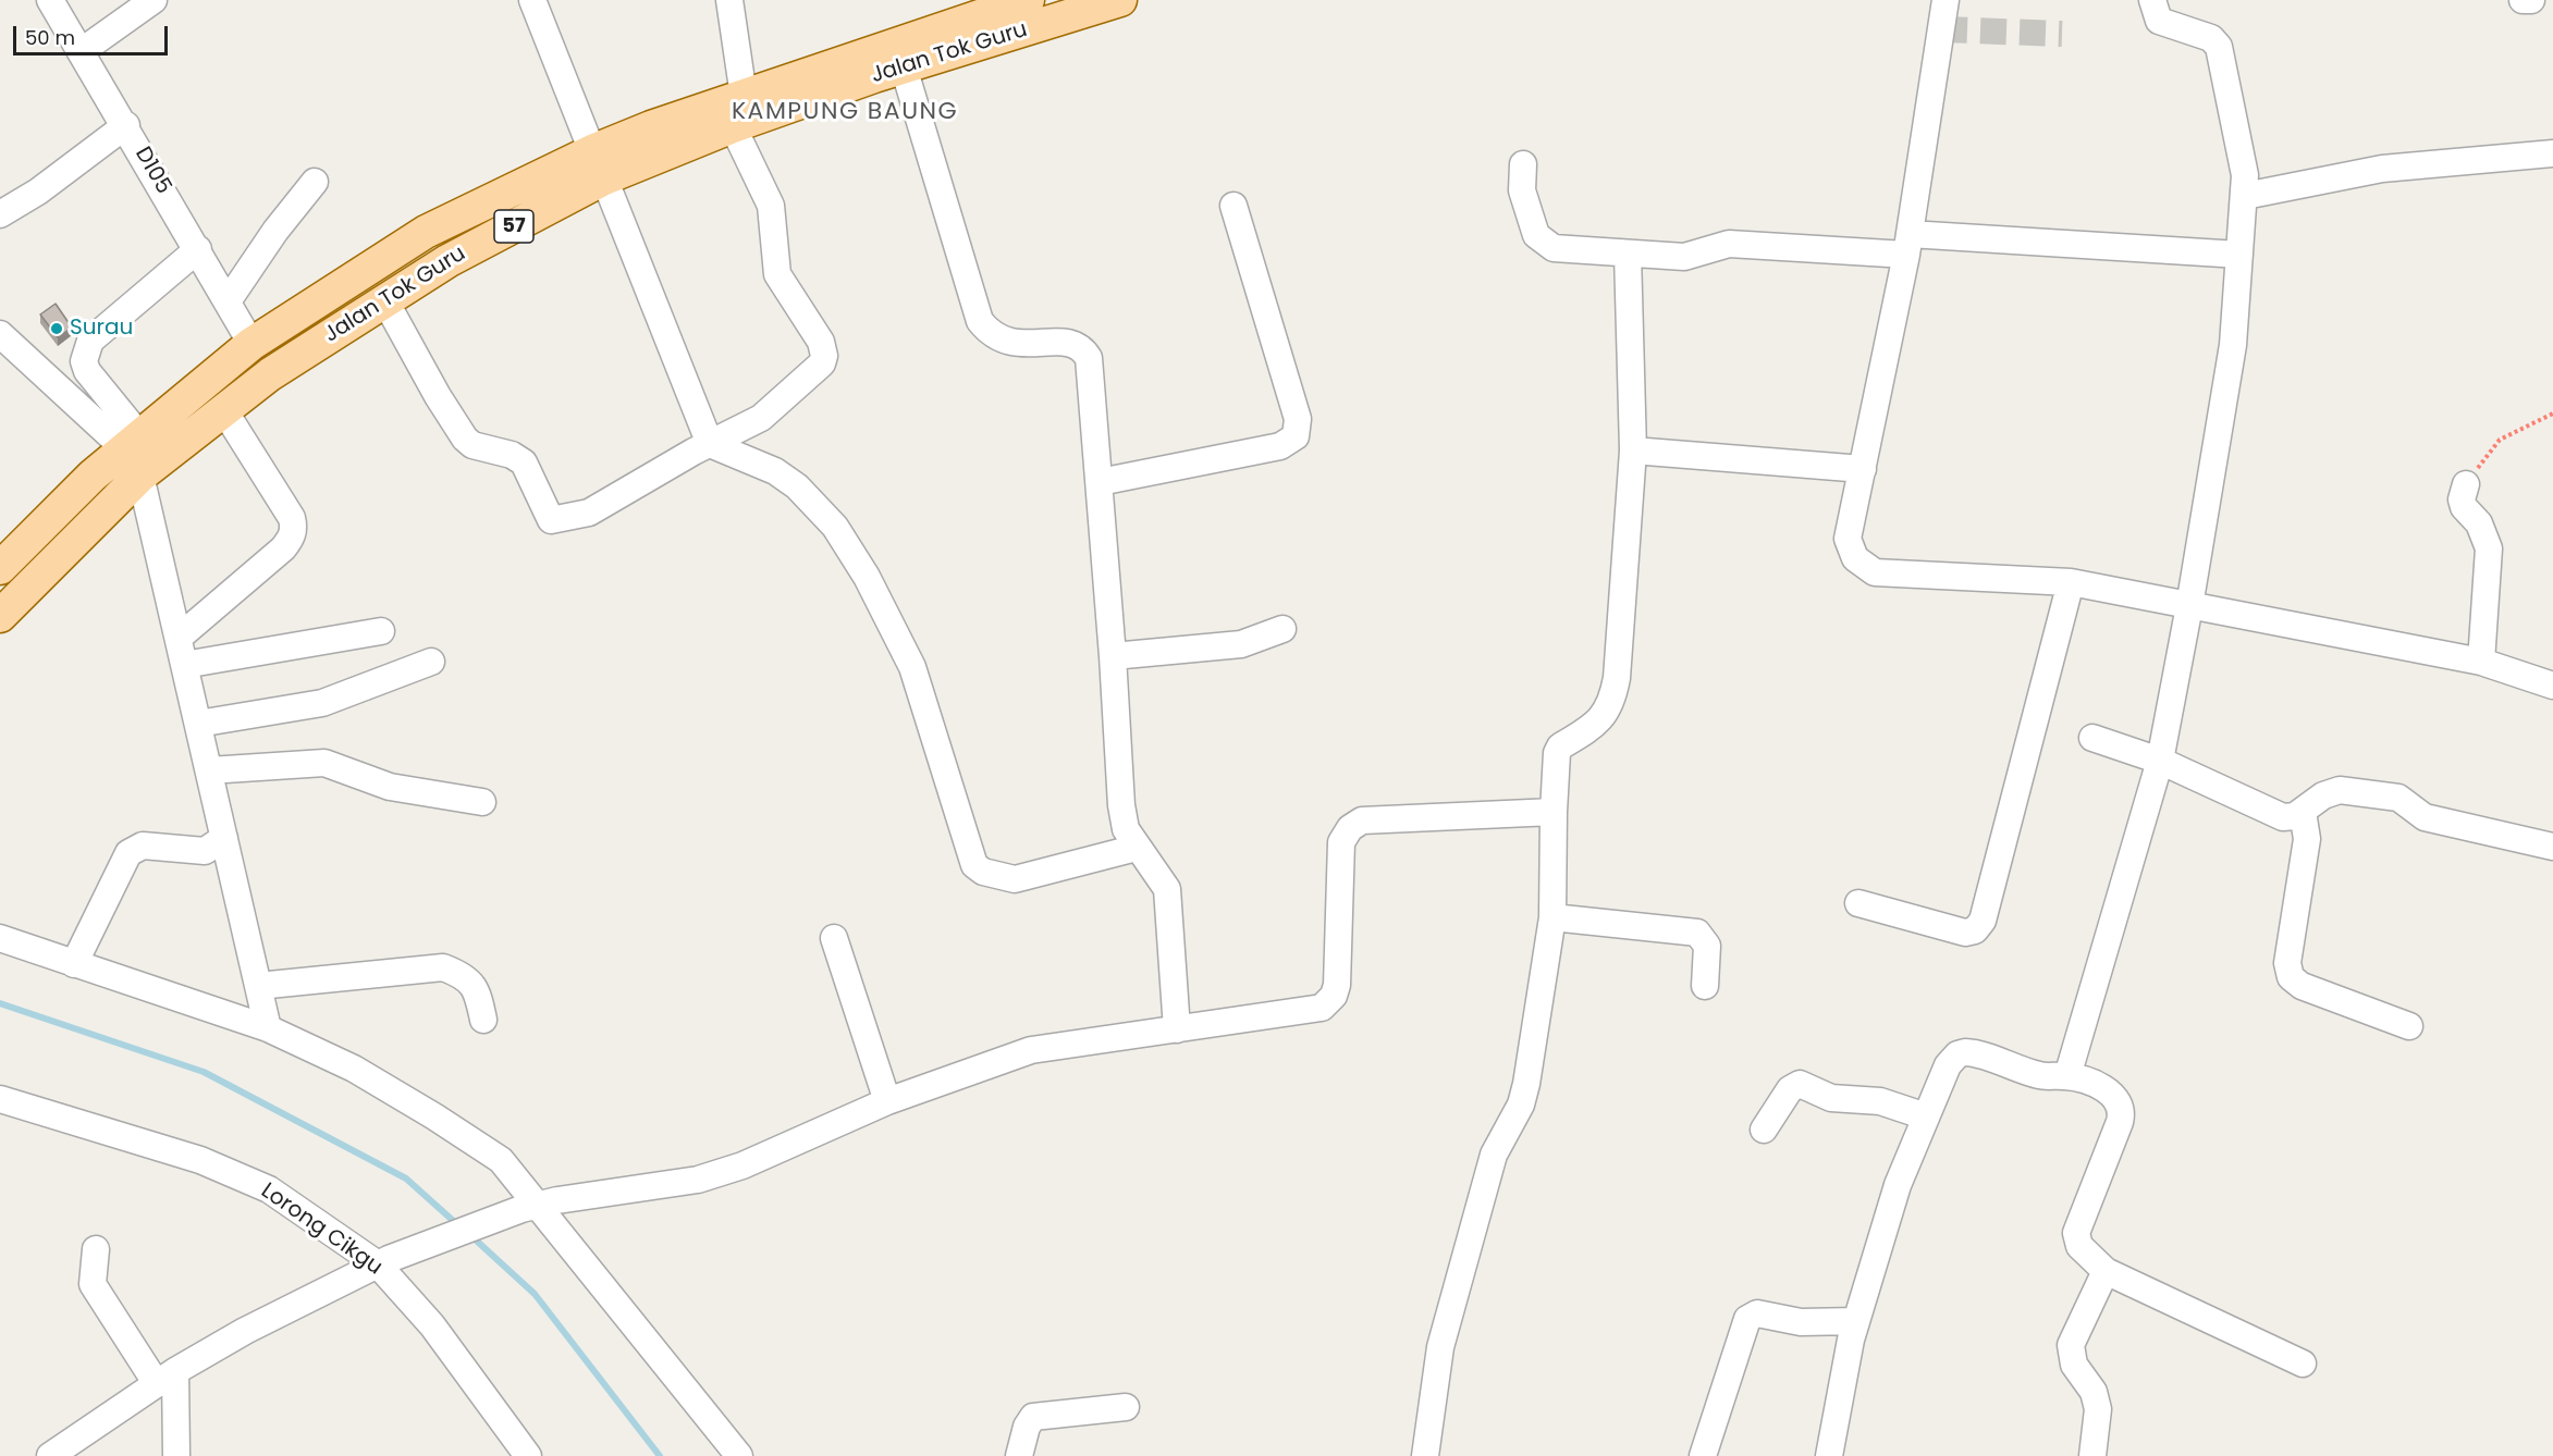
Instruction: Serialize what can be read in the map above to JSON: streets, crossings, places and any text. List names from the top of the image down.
{
  "streets": {
    "main road": ["Jalan Tok Guru", "57"],
    "street": ["D105", "Lorong Cikgu"]
  },
  "crossings": [
    ["Jalan Tok Guru", "D105"]
  ],
  "districts": ["KAMPUNG BAUNG"],
  "places": ["Surau"],
  "scale_bar": "50 m"
}
